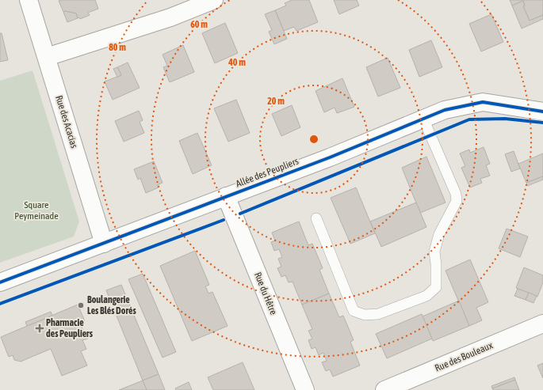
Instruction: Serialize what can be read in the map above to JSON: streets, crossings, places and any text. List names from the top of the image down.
{
  "streets": {
    "street": [
      "Rue des Acacias",
      "Allée des Peupliers",
      "Rue du Hêtre",
      "Rue des Bouleaux"
    ]
  },
  "crossings": [
    ["Rue des Acacias", "Allée des Peupliers"],
    ["Allée des Peupliers", "Rue du Hêtre"]
  ],
  "parks": ["Square Peymeinade"],
  "places": {
    "other": ["Boulangerie Les Blés Dorés"],
    "health": ["Pharmacie des Peupliers"]
  },
  "rings": [
    "60 m",
    "80 m",
    "40 m",
    "20 m"
  ]
}
